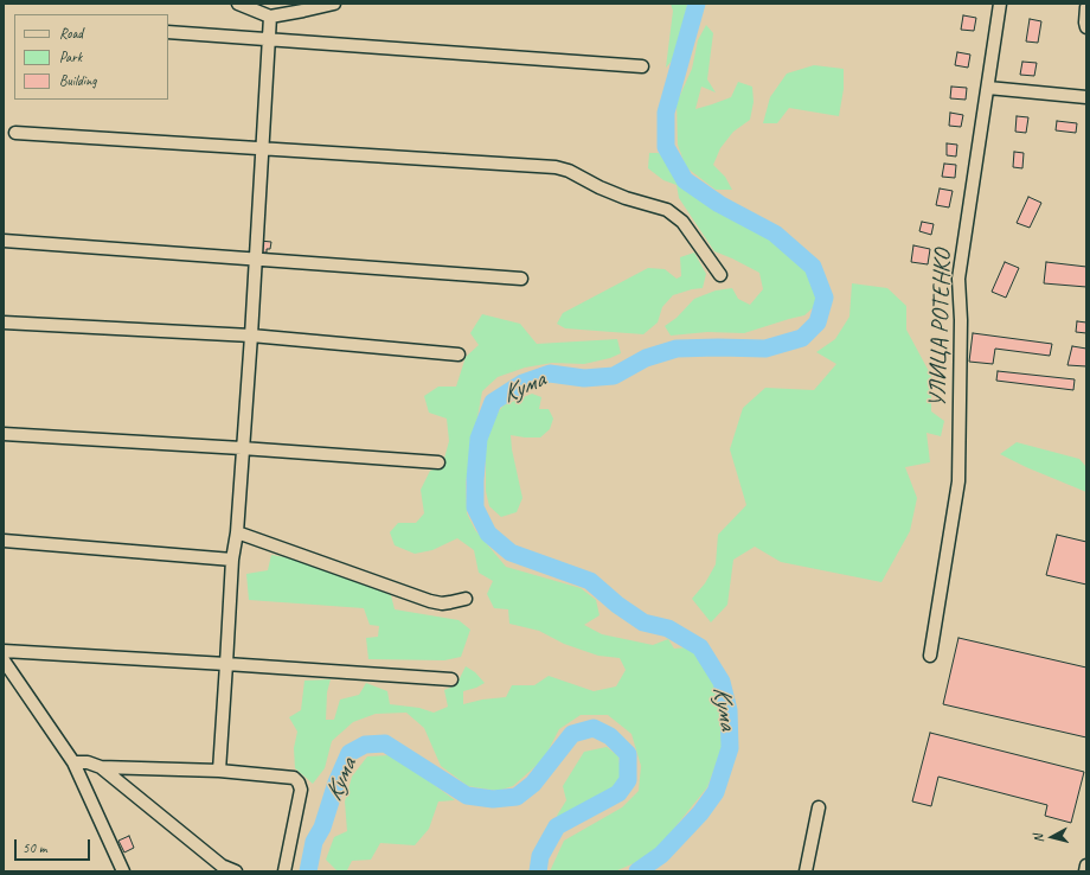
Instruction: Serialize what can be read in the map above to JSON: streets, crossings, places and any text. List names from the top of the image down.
{
  "streets": {
    "street": ["УЛИЦА РОТЕНКО"]
  },
  "water": ["Кума"],
  "legend": ["Road", "Park", "Building"],
  "scale_bar": "50 m",
  "north": "left"
}
